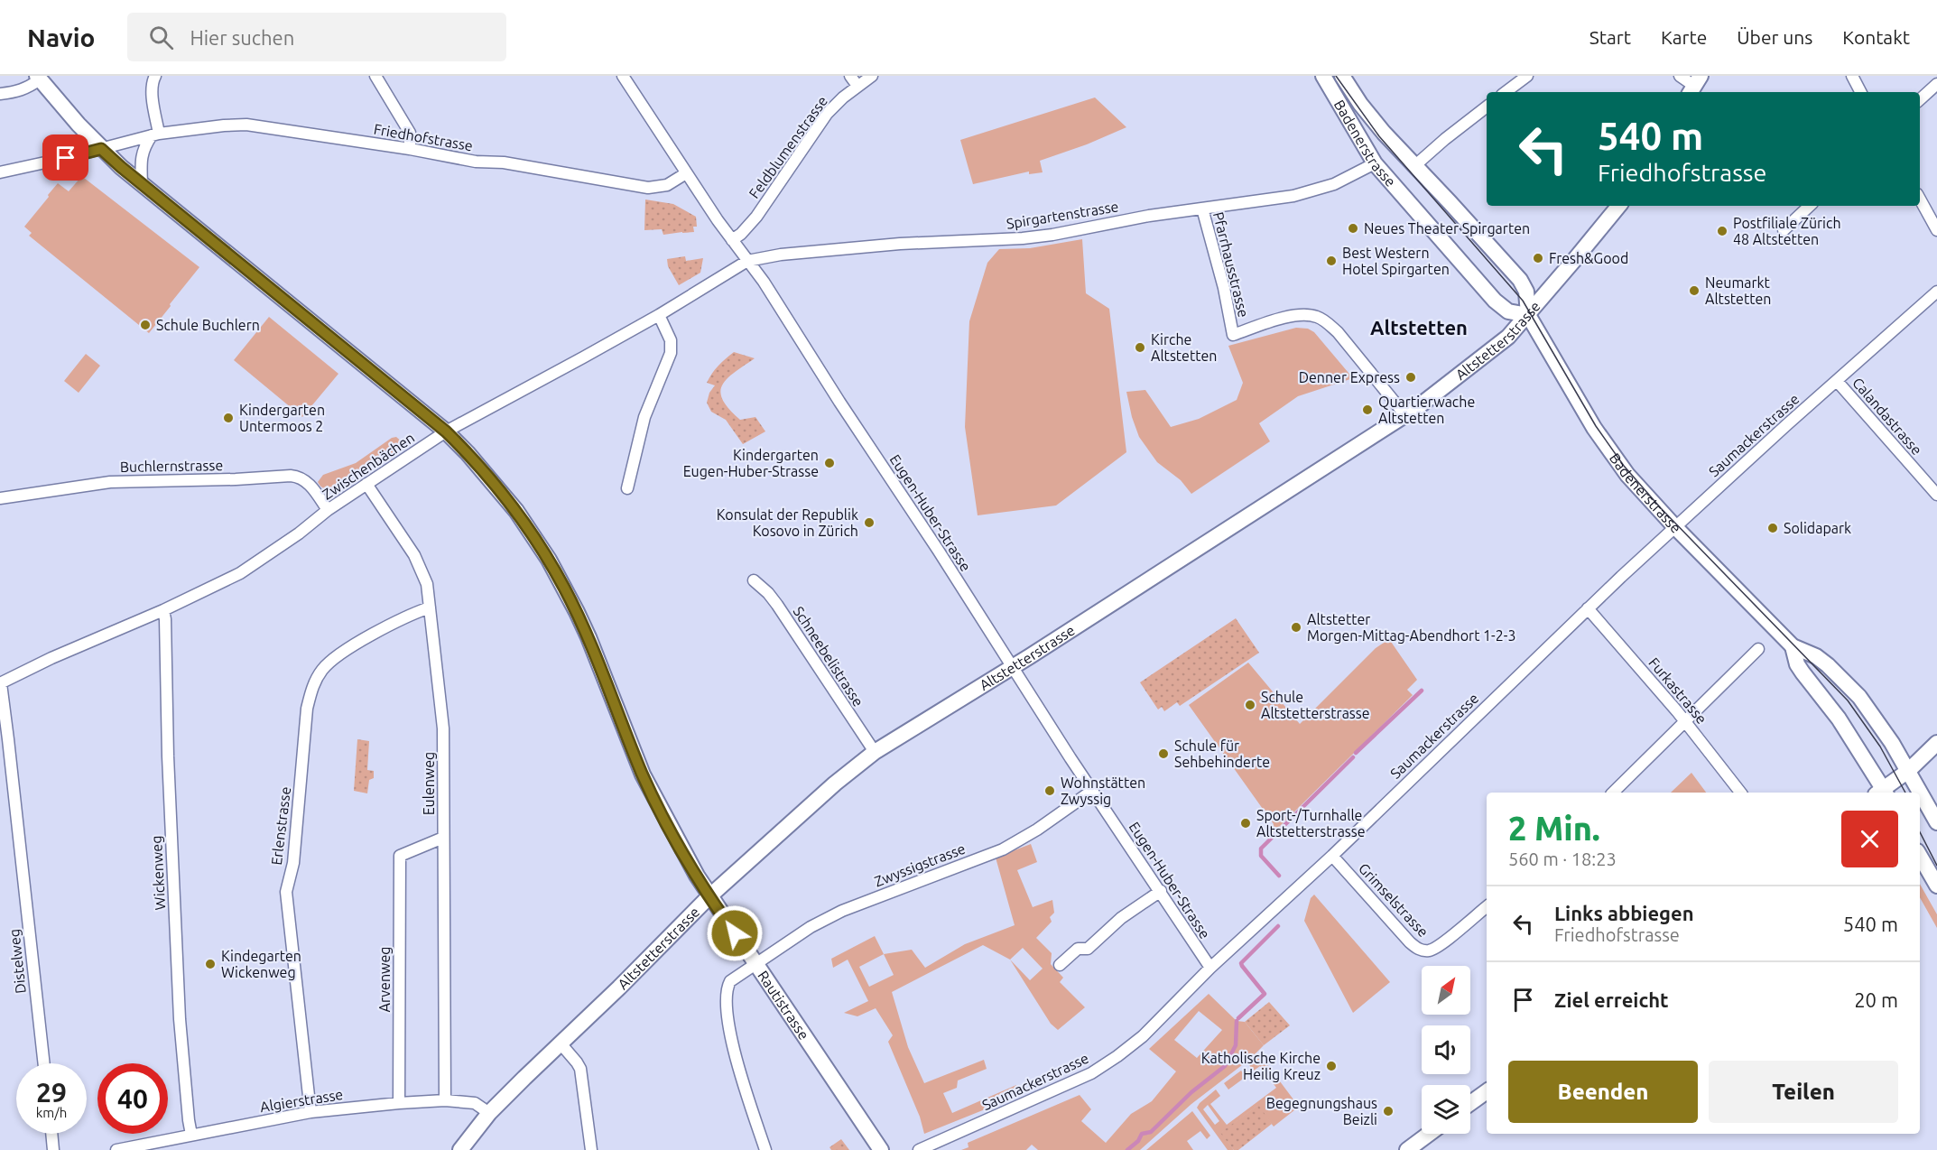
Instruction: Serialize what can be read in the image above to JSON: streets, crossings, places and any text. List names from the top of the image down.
{
  "streets": {
    "street": [
      "Friedhofstrasse",
      "Badenerstrasse",
      "Feldblumenstrasse",
      "Spirgartenstrasse",
      "Pfarrhausstrasse",
      "Altstetterstrasse",
      "Calandastrasse",
      "Saumackerstrasse",
      "Buchlernstrasse",
      "Zwischenbächen",
      "Eugen-Huber-Strasse",
      "Schneebelistrasse",
      "Furkastrasse",
      "Eulenweg",
      "Erlenstrasse",
      "Zwyssigstrasse",
      "Wickenweg",
      "Grimselstrasse",
      "Distelweg",
      "Arvenweg",
      "Rautistrasse",
      "Algierstrasse"
    ]
  },
  "crossings": [
    ["Friedhofstrasse", "Eugen-Huber-Strasse"],
    ["Friedhofstrasse", "Rautistrasse"],
    ["Badenerstrasse", "Spirgartenstrasse"],
    ["Badenerstrasse", "Altstetterstrasse"],
    ["Badenerstrasse", "Saumackerstrasse"],
    ["Feldblumenstrasse", "Eugen-Huber-Strasse"],
    ["Spirgartenstrasse", "Pfarrhausstrasse"],
    ["Spirgartenstrasse", "Zwischenbächen"],
    ["Spirgartenstrasse", "Eugen-Huber-Strasse"],
    ["Pfarrhausstrasse", "Altstetterstrasse"],
    ["Altstetterstrasse", "Eugen-Huber-Strasse"],
    ["Altstetterstrasse", "Schneebelistrasse"],
    ["Altstetterstrasse", "Rautistrasse"],
    ["Altstetterstrasse", "Algierstrasse"],
    ["Calandastrasse", "Saumackerstrasse"],
    ["Saumackerstrasse", "Eugen-Huber-Strasse"],
    ["Saumackerstrasse", "Furkastrasse"],
    ["Saumackerstrasse", "Grimselstrasse"],
    ["Buchlernstrasse", "Zwischenbächen"],
    ["Zwischenbächen", "Eugen-Huber-Strasse"],
    ["Zwischenbächen", "Eulenweg"],
    ["Zwischenbächen", "Wickenweg"],
    ["Zwischenbächen", "Distelweg"],
    ["Zwischenbächen", "Rautistrasse"],
    ["Eugen-Huber-Strasse", "Zwyssigstrasse"],
    ["Eulenweg", "Erlenstrasse"],
    ["Eulenweg", "Arvenweg"],
    ["Eulenweg", "Algierstrasse"],
    ["Erlenstrasse", "Algierstrasse"],
    ["Zwyssigstrasse", "Rautistrasse"],
    ["Wickenweg", "Algierstrasse"],
    ["Arvenweg", "Algierstrasse"]
  ],
  "districts": ["Altstetten"],
  "places": [
    "Neues Theater Spirgarten",
    "Postfiliale Zürich 48 Altstetten",
    "Fresh&Good",
    "Best Western Hotel Spirgarten",
    "Neumarkt Altstetten",
    "Schule Buchlern",
    "Kirche Altstetten",
    "Denner Express",
    "Quartierwache Altstetten",
    "Kindergarten Untermoos 2",
    "Kindergarten Eugen-Huber-Strasse",
    "Konsulat der Republik Kosovo in Zürich",
    "Solidapark",
    "Altstetter Morgen-Mittag-Abendhort 1-2-3",
    "Schule Altstetterstrasse",
    "Schule für Sehbehinderte",
    "Wohnstätten Zwyssig",
    "Sport-/Turnhalle Altstetterstrasse",
    "Kindegarten Wickenweg",
    "Katholische Kirche Heilig Kreuz",
    "Begegnungshaus Beizli"
  ],
  "north": "top right",
  "page": {
    "header": "Navio",
    "search": "Hier suchen",
    "nav": [
      "Start",
      "Karte",
      "Über uns",
      "Kontakt"
    ],
    "turn": ["540 m", "Friedhofstrasse"],
    "heading": ["2 Min.", "560 m · 18:23"],
    "list": [
      {
        "name": "Links abbiegen",
        "note": "Friedhofstrasse",
        "value": "540 m"
      },
      {
        "name": "Ziel erreicht",
        "value": "20 m"
      }
    ],
    "buttons": ["Beenden", "Teilen"],
    "speed": "29 km/h",
    "limit": "40"
  }
}
